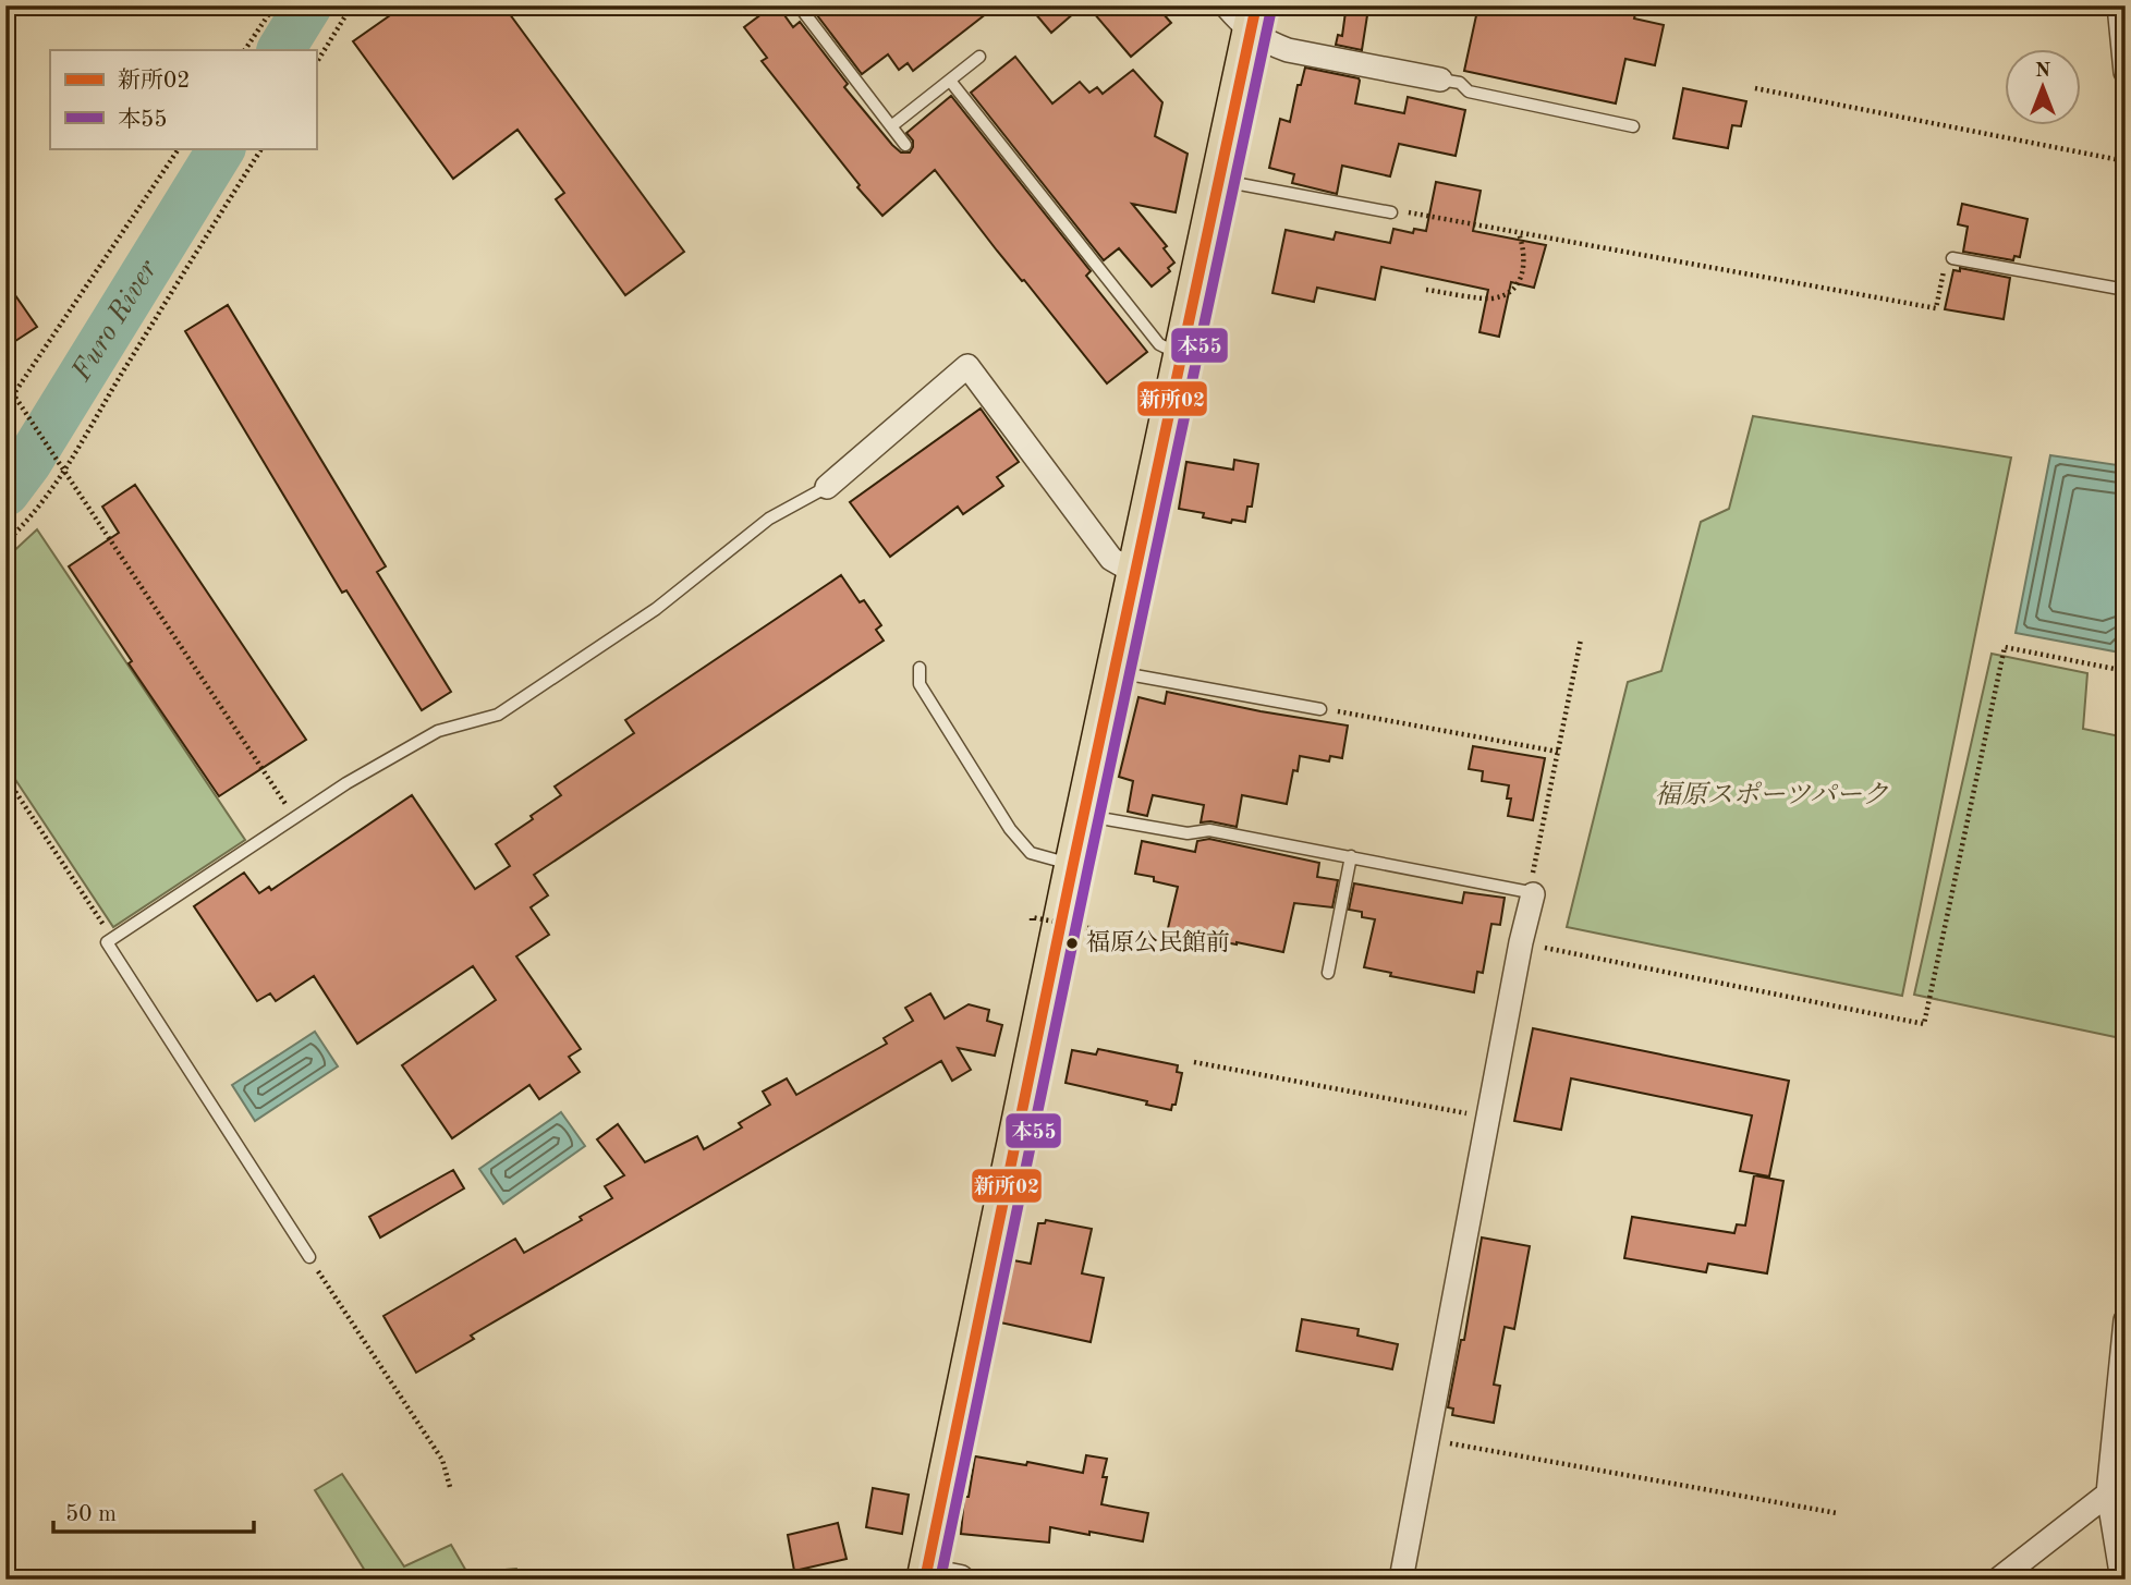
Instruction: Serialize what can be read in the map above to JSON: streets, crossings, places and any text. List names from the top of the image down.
{
  "water": ["Furo River"],
  "parks": ["福原スポーツパーク"],
  "places": ["福原公民館前"],
  "lines": ["transit line 新所02", "transit line 本55"],
  "legend": ["新所02", "本55"],
  "scale_bar": "50 m",
  "north": "top"
}
